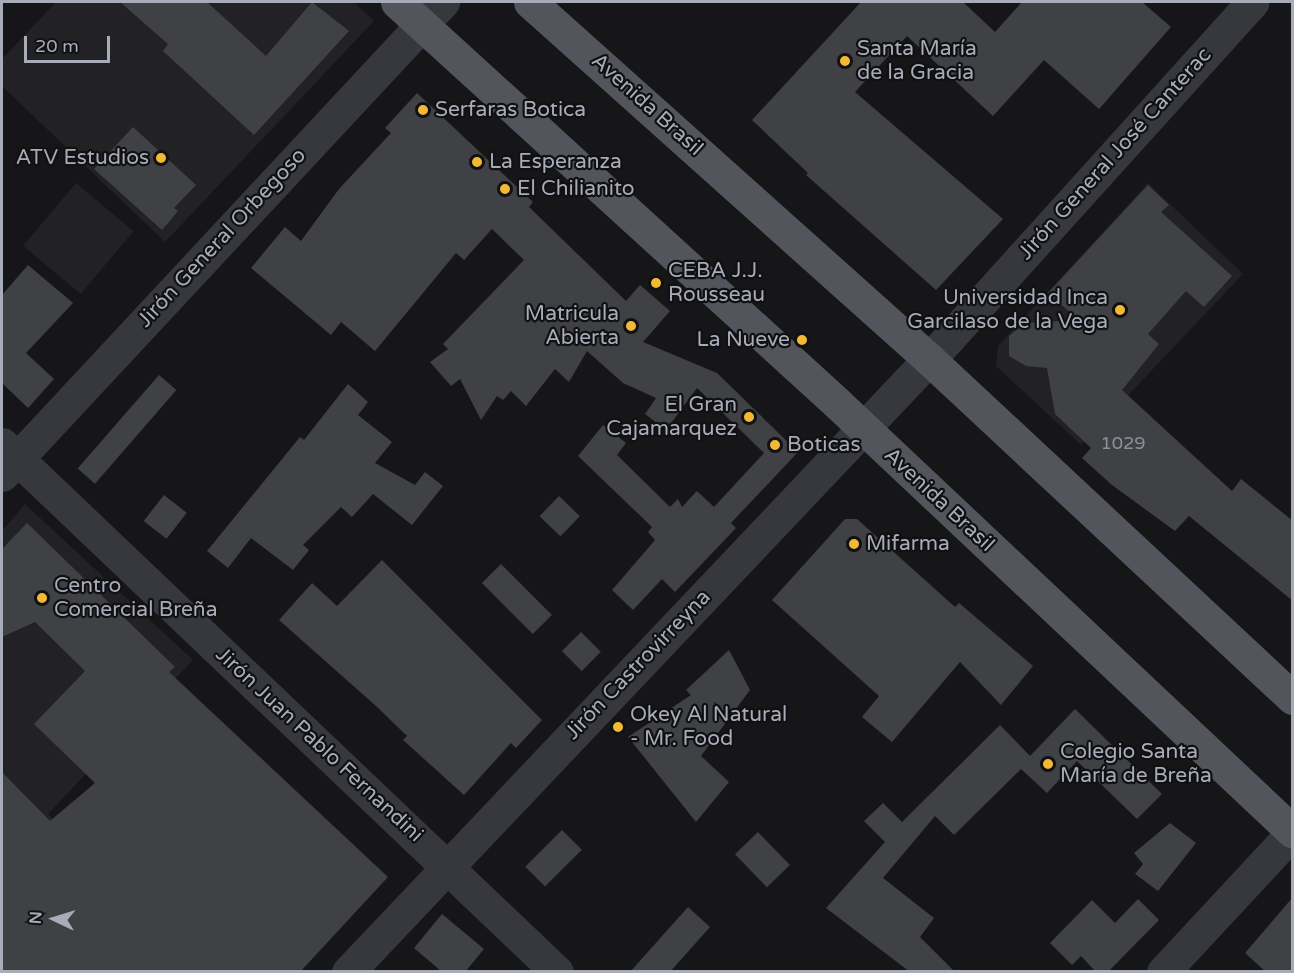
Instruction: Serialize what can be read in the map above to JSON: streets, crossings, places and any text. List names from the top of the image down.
{
  "streets": {
    "main road": ["Avenida Brasil"],
    "street": [
      "Jirón General José Canterac",
      "Jirón General Orbegoso",
      "Jirón Castrovirreyna",
      "Jirón Juan Pablo Fernandini"
    ]
  },
  "crossings": [
    ["Avenida Brasil", "Jirón General José Canterac"],
    ["Avenida Brasil", "Jirón General Orbegoso"],
    ["Avenida Brasil", "Jirón Castrovirreyna"],
    ["Jirón General José Canterac", "Jirón Castrovirreyna"],
    ["Jirón General Orbegoso", "Jirón Juan Pablo Fernandini"],
    ["Jirón Castrovirreyna", "Jirón Juan Pablo Fernandini"]
  ],
  "places": [
    "Santa María de la Gracia",
    "Serfaras Botica",
    "ATV Estudios",
    "La Esperanza",
    "El Chilianito",
    "CEBA J.J. Rousseau",
    "Universidad Inca Garcilaso de la Vega",
    "Matricula Abierta",
    "La Nueve",
    "El Gran Cajamarquez",
    "Boticas",
    "Mifarma",
    "Centro Comercial Breña",
    "Okey Al Natural - Mr. Food",
    "Colegio Santa María de Breña"
  ],
  "house_numbers": ["1029"],
  "scale_bar": "20 m",
  "north": "left"
}
